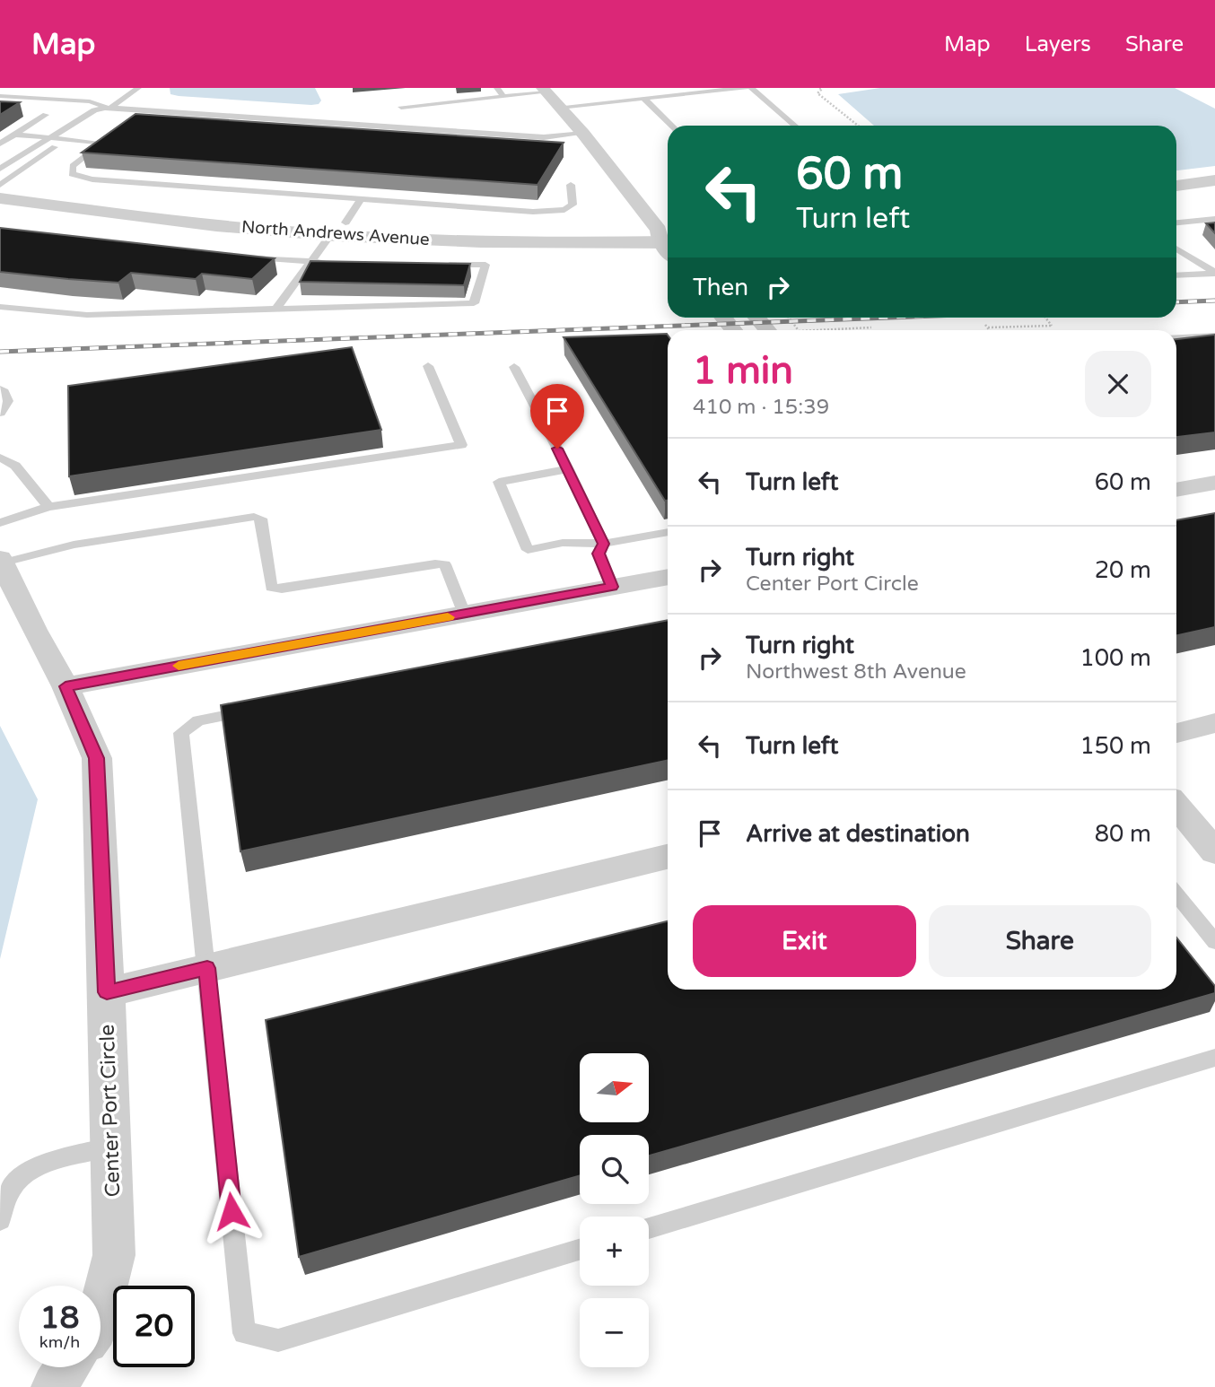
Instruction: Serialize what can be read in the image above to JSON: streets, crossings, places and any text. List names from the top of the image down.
{
  "streets": {
    "street": ["North Andrews Avenue", "Center Port Circle"]
  },
  "north": "right",
  "page": {
    "header": "Map",
    "nav": ["Map", "Layers", "Share"],
    "turn": ["60 m", "Turn left"],
    "then": "Then",
    "heading": ["1 min", "410 m · 15:39"],
    "list": [
      {
        "name": "Turn left",
        "value": "60 m"
      },
      {
        "name": "Turn right",
        "note": "Center Port Circle",
        "value": "20 m"
      },
      {
        "name": "Turn right",
        "note": "Northwest 8th Avenue",
        "value": "100 m"
      },
      {
        "name": "Turn left",
        "value": "150 m"
      },
      {
        "name": "Arrive at destination",
        "value": "80 m"
      }
    ],
    "buttons": ["Exit", "Share"],
    "map_buttons": ["+", "−"],
    "speed": "18 km/h",
    "limit": "20"
  }
}
